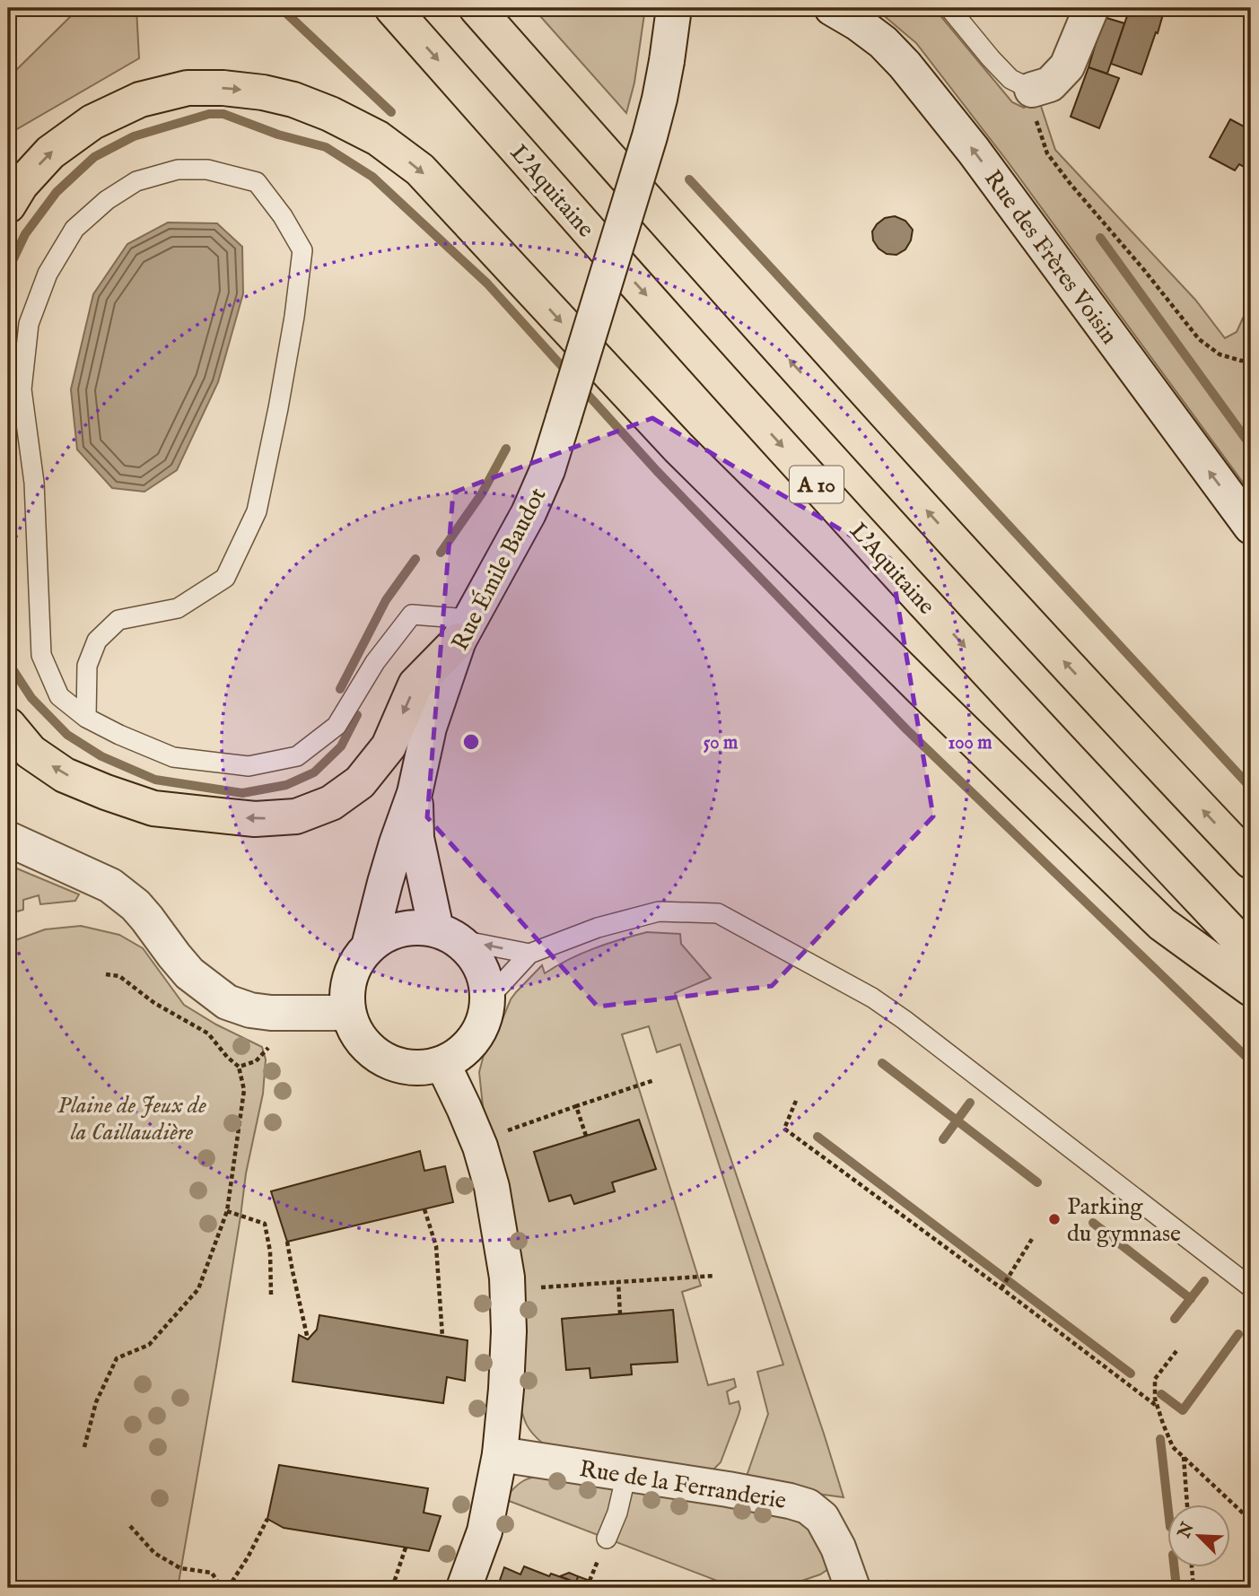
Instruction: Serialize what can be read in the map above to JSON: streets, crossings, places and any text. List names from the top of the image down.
{
  "streets": {
    "highway": ["L'Aquitaine", "A 10"],
    "street": ["Rue des Frères Voisin", "Rue Émile Baudot", "Rue de la Ferranderie"]
  },
  "one_way": ["Rue des Frères Voisin"],
  "parks": ["Plaine de Jeux de la Caillaudière"],
  "places": ["Parking du gymnase"],
  "north": "top left",
  "rings": ["50 m", "100 m"]
}
